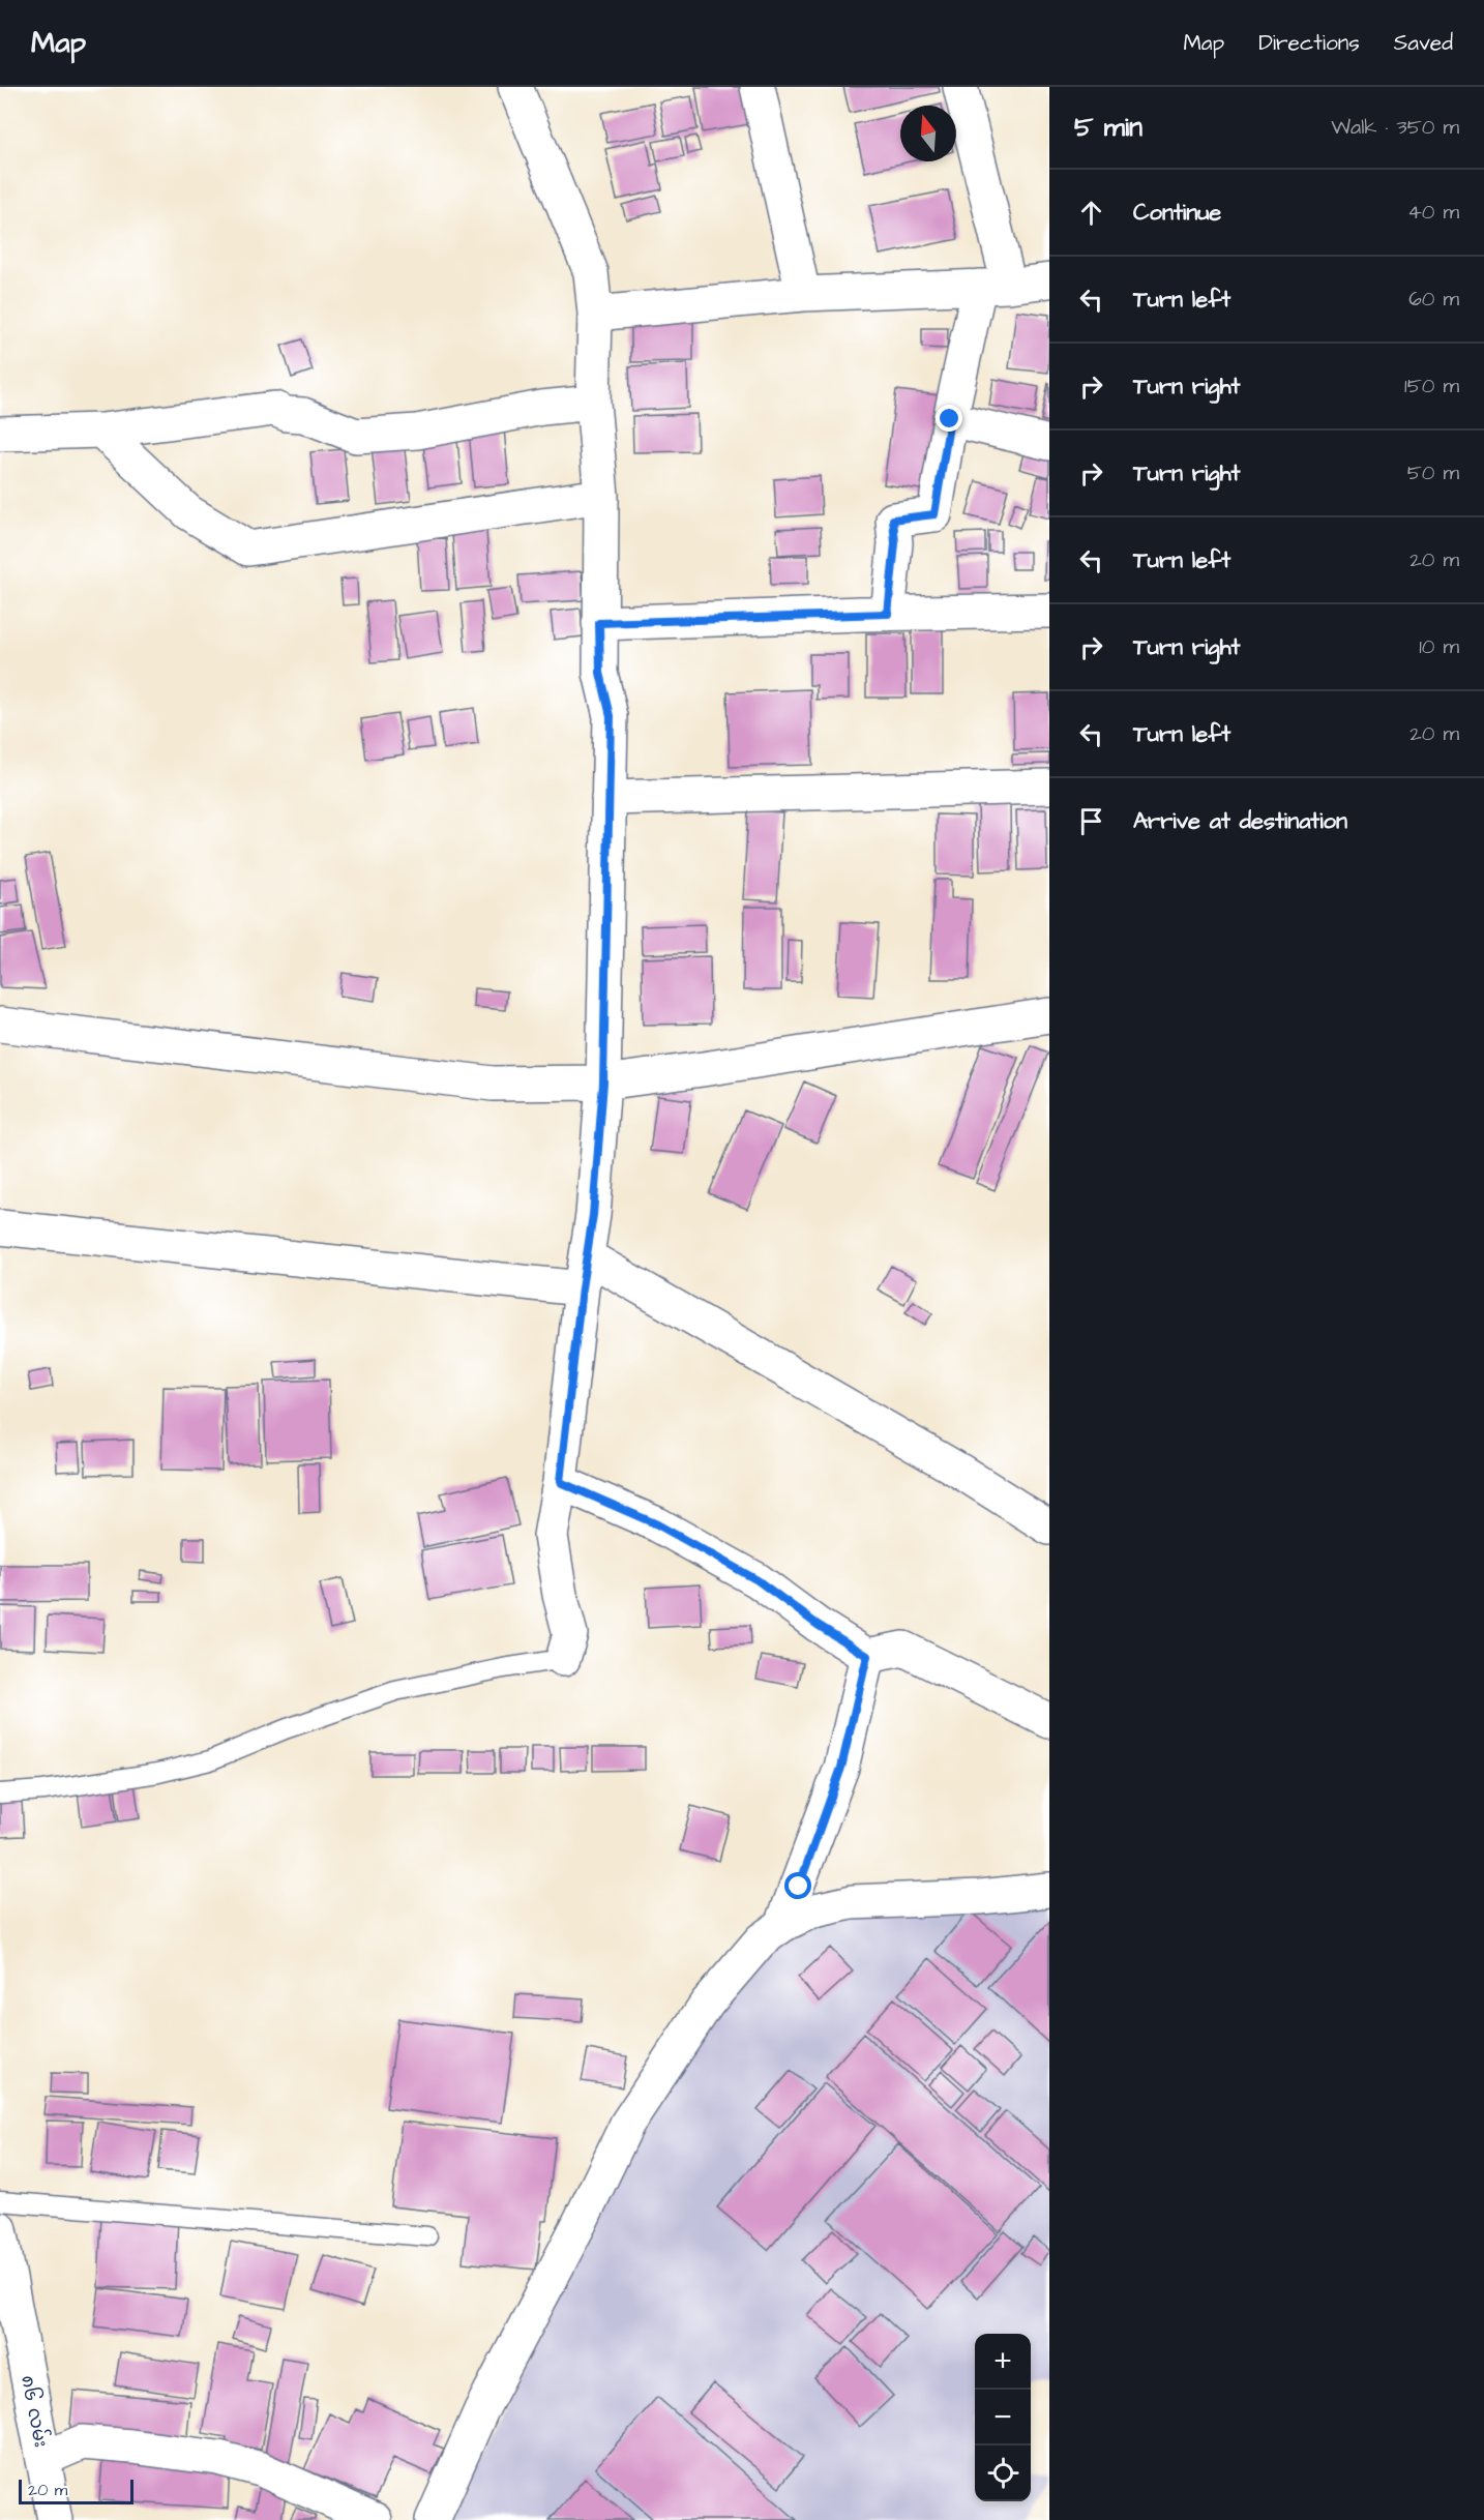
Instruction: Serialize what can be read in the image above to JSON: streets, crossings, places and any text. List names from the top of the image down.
{
  "streets": {
    "street": ["၈၆ လမ်း"]
  },
  "scale_bar": "20 m",
  "north": "top",
  "page": {
    "header": "Map",
    "nav": ["Map", "Directions", "Saved"],
    "heading": ["5 min", "Walk · 350 m"],
    "list": [
      ["Continue", "40 m"],
      ["Turn left", "60 m"],
      ["Turn right", "150 m"],
      ["Turn right", "50 m"],
      ["Turn left", "20 m"],
      ["Turn right", "10 m"],
      ["Turn left", "20 m"],
      "Arrive at destination"
    ],
    "map_buttons": ["+", "−"],
    "scale": "20 m"
  }
}
